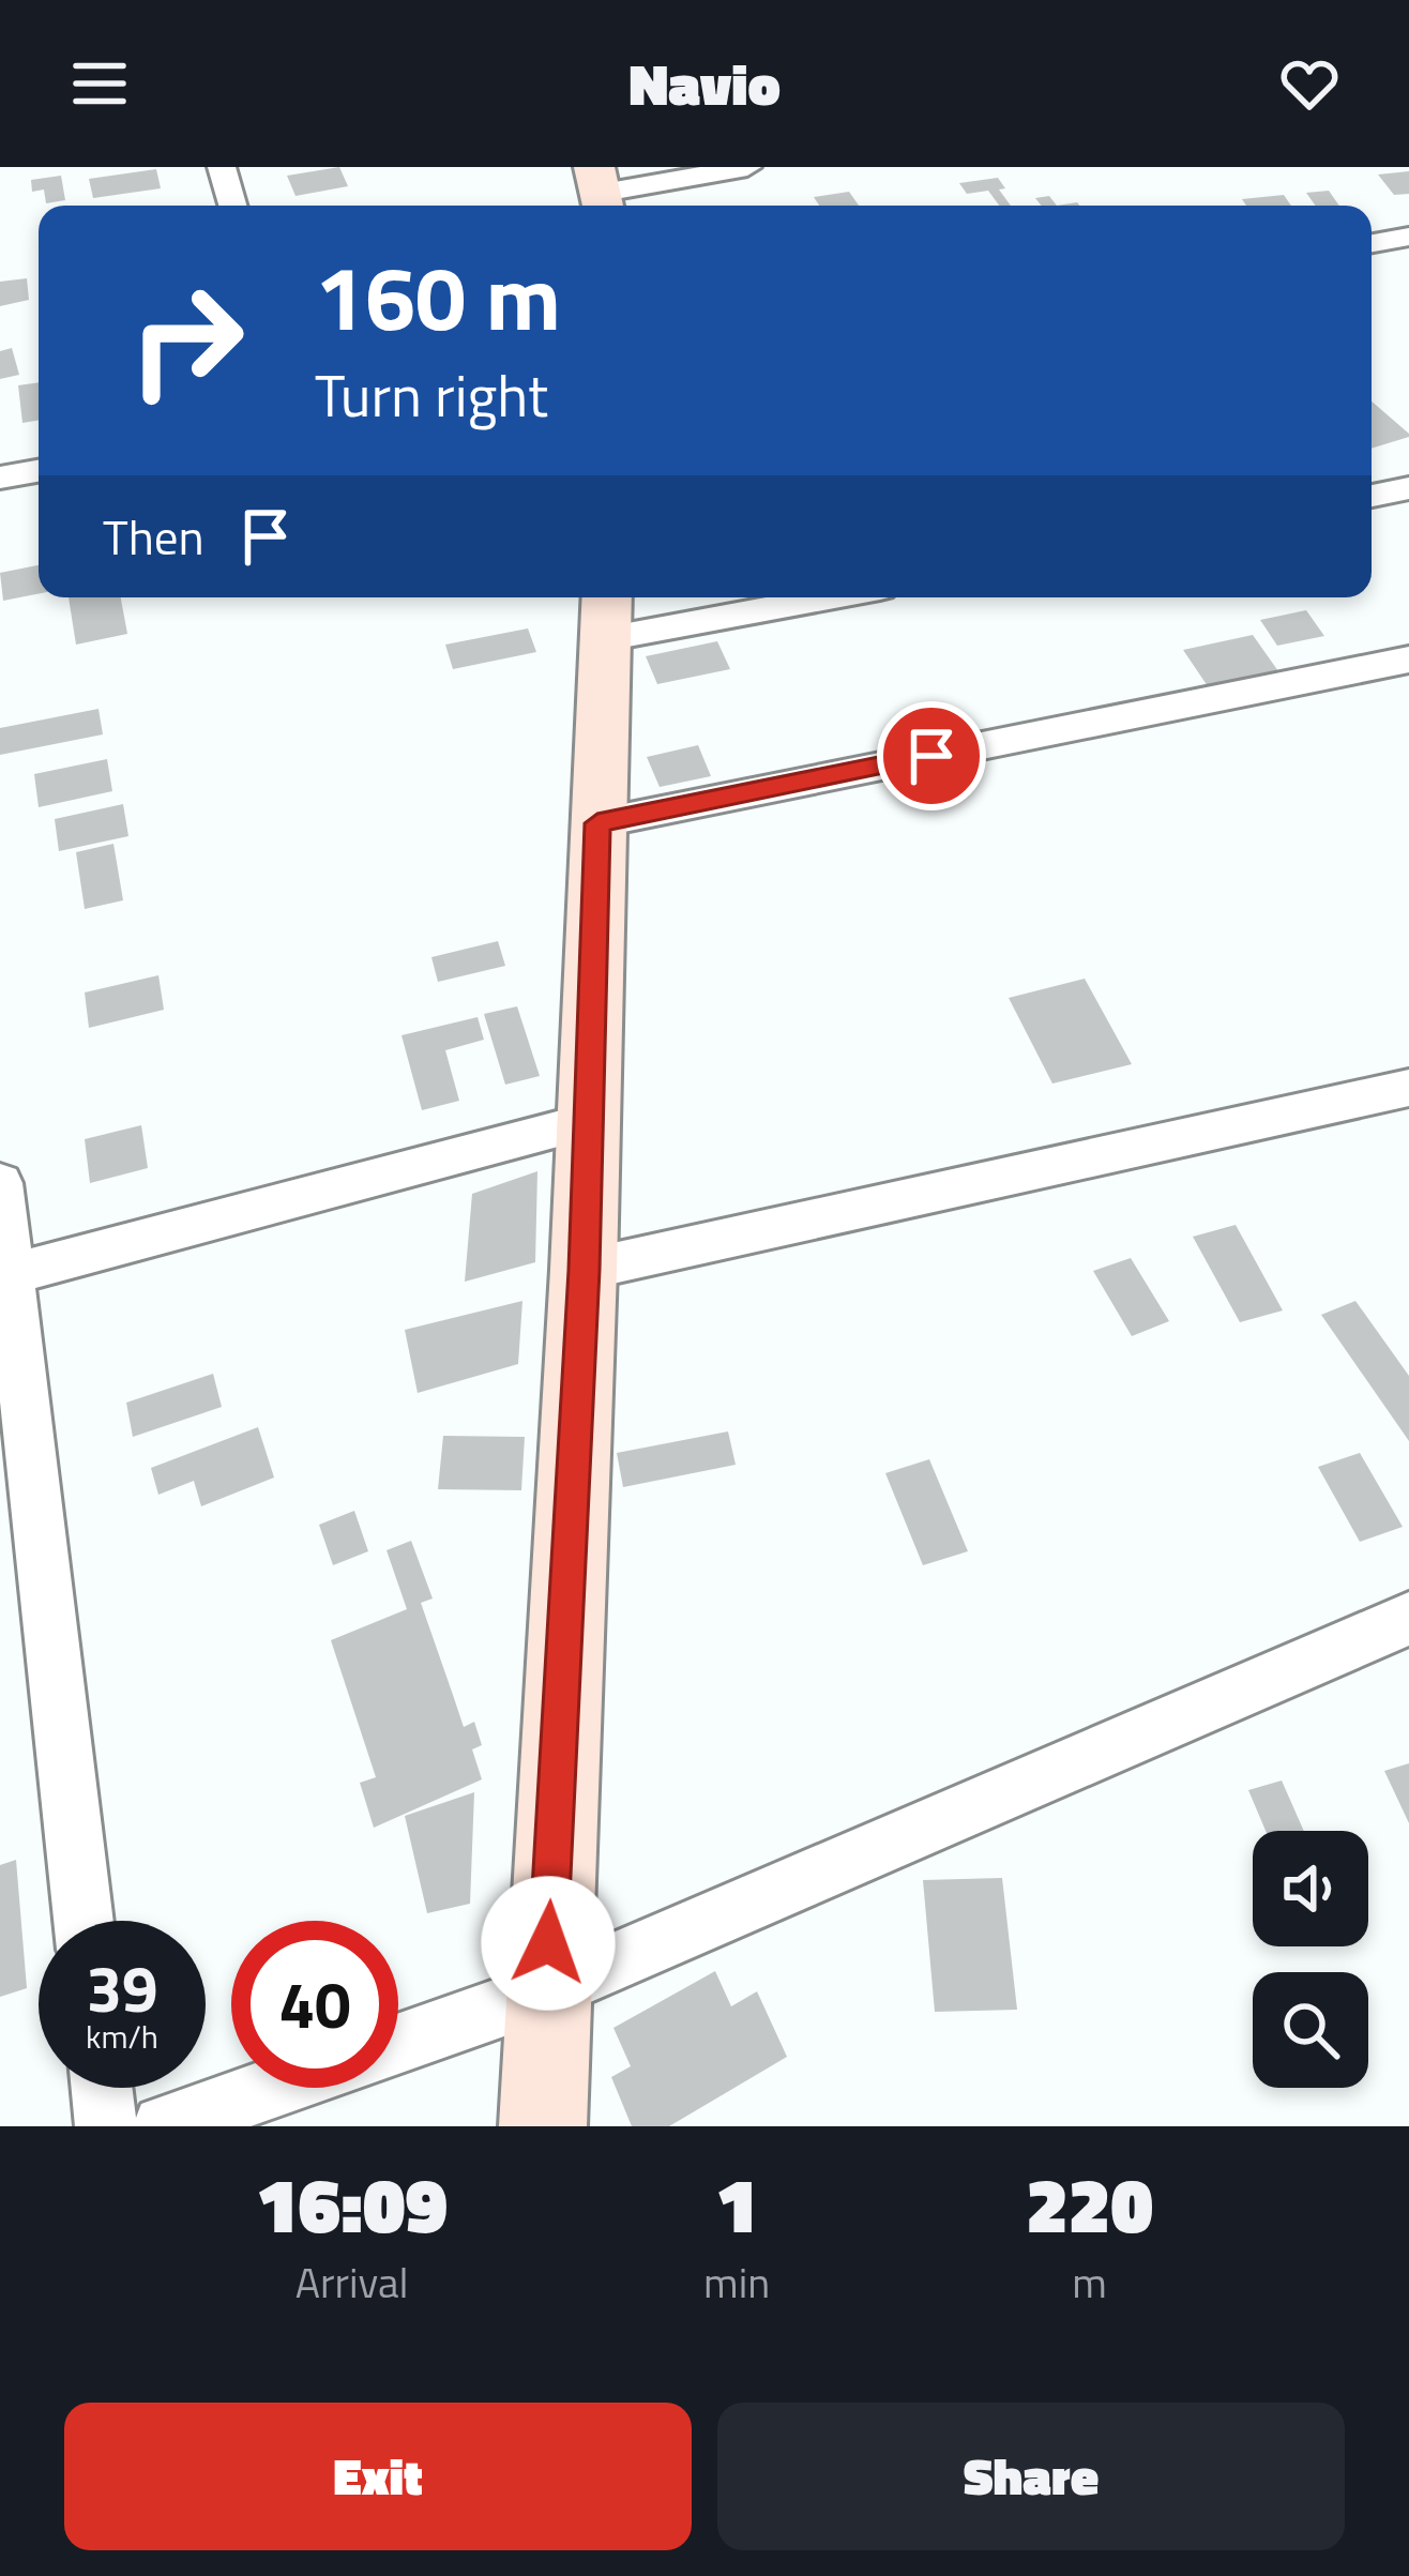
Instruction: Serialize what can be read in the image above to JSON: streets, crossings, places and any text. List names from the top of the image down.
{
  "page": {
    "header": "Navio",
    "turn": ["160 m", "Turn right"],
    "then": "Then",
    "speed": "39 km/h",
    "limit": "40",
    "eta": [
      "16:09",
      "Arrival",
      "1",
      "min",
      "220",
      "m"
    ],
    "buttons": ["Exit", "Share"]
  }
}
